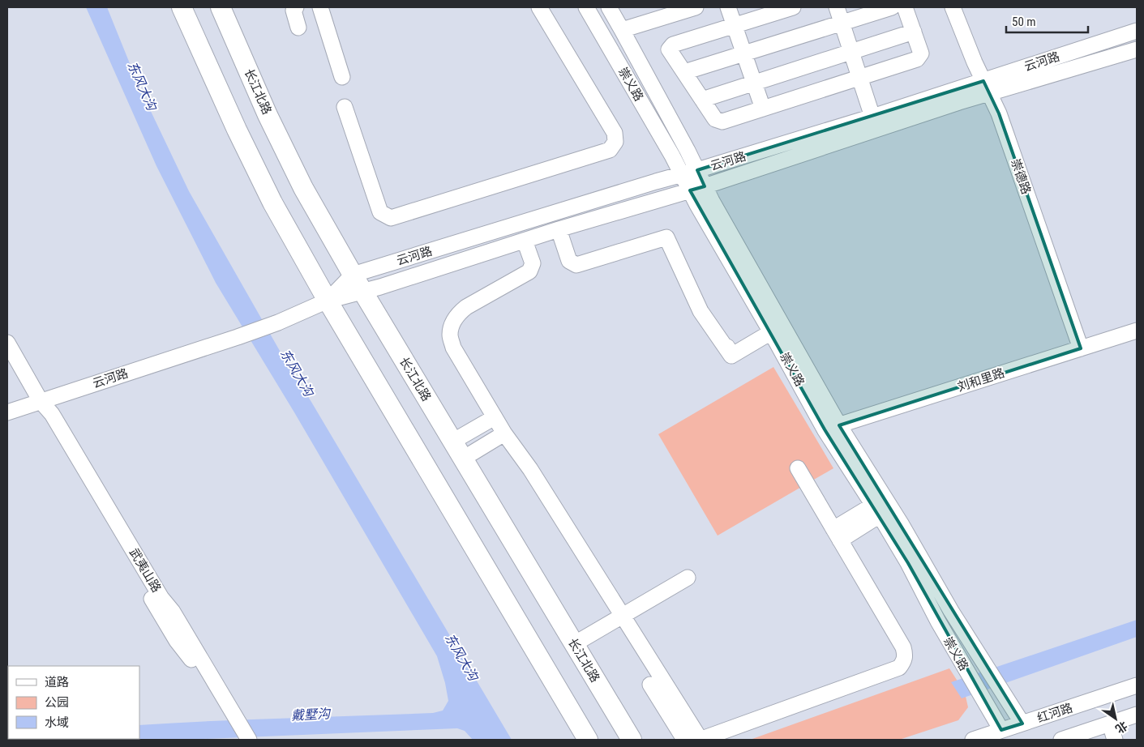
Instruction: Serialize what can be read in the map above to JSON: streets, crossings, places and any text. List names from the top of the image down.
{
  "streets": {
    "main road": ["长江北路"],
    "street": [
      "云河路",
      "崇义路",
      "崇德路",
      "刘和里路",
      "武夷山路",
      "红河路"
    ]
  },
  "crossings": [
    ["云河路", "崇义路"],
    ["云河路", "长江北路"],
    ["云河路", "崇德路"],
    ["云河路", "武夷山路"],
    ["崇义路", "刘和里路"],
    ["崇义路", "红河路"],
    ["崇德路", "刘和里路"]
  ],
  "water": ["东风大沟", "戴墅沟"],
  "legend": ["道路", "公园", "水域"],
  "scale_bar": "50 m",
  "north": "bottom right"
}
